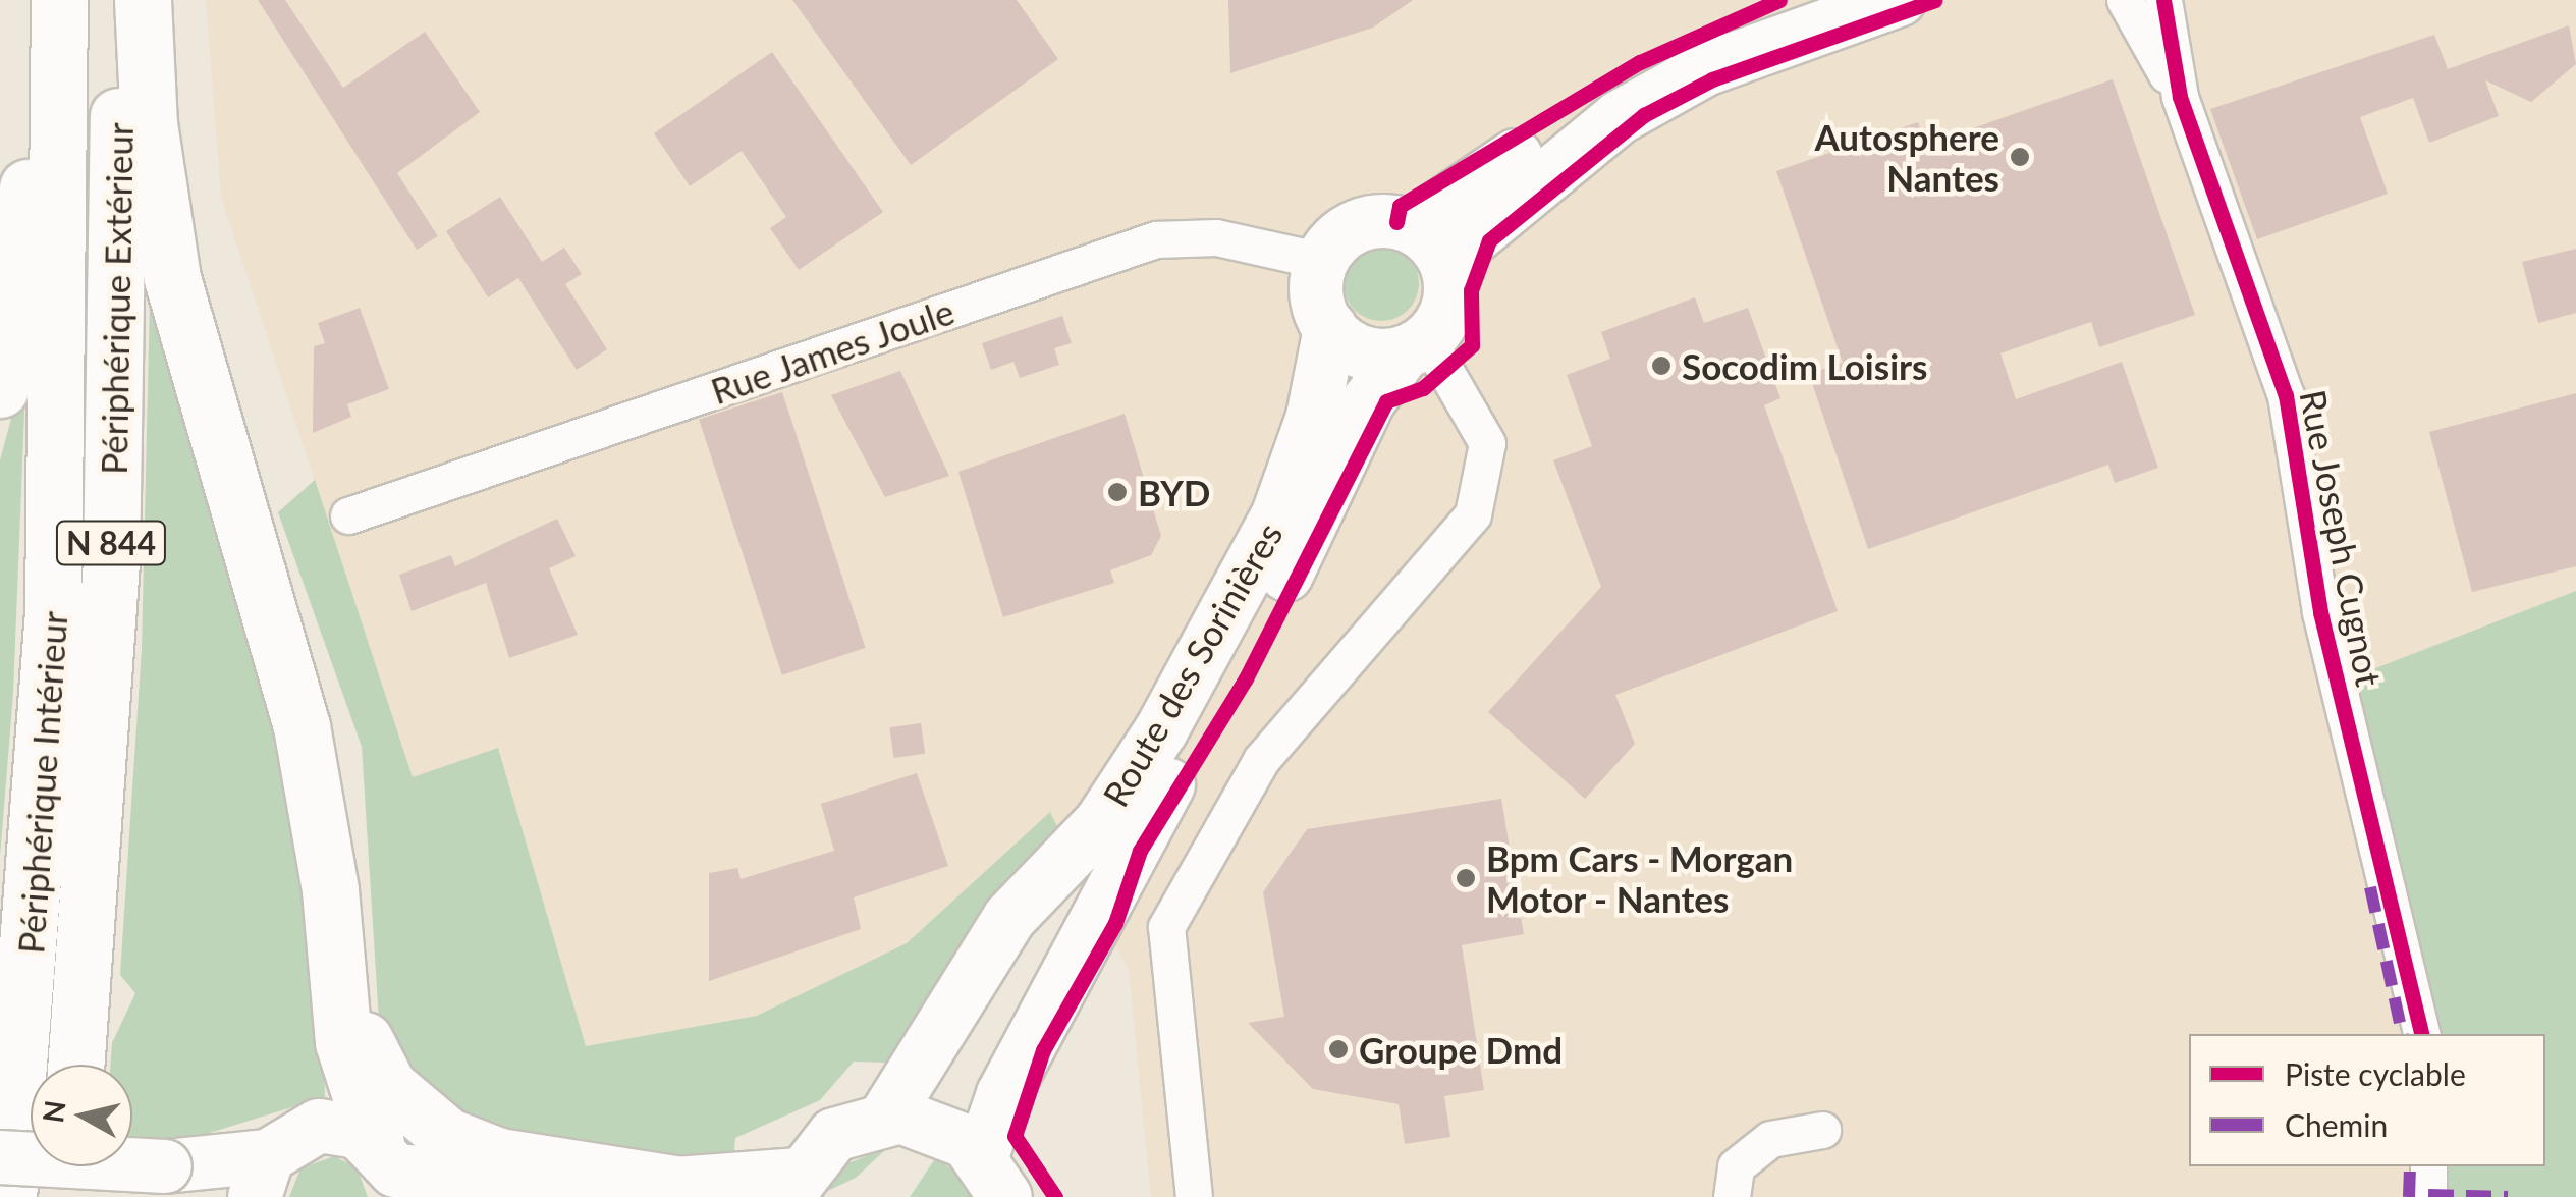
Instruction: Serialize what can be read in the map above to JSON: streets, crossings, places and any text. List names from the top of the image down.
{
  "streets": {
    "highway": ["Périphérique Extérieur", "N 844", "Périphérique Intérieur"],
    "main road": ["Route des Sorinières"],
    "street": ["Rue James Joule", "Rue Joseph Cugnot"]
  },
  "crossings": [
    ["Rue James Joule", "Route des Sorinières"]
  ],
  "places": [
    "Autosphere Nantes",
    "Socodim Loisirs",
    "BYD",
    "Bpm Cars - Morgan Motor - Nantes",
    "Groupe Dmd"
  ],
  "legend": ["Piste cyclable", "Chemin"],
  "north": "left"
}
